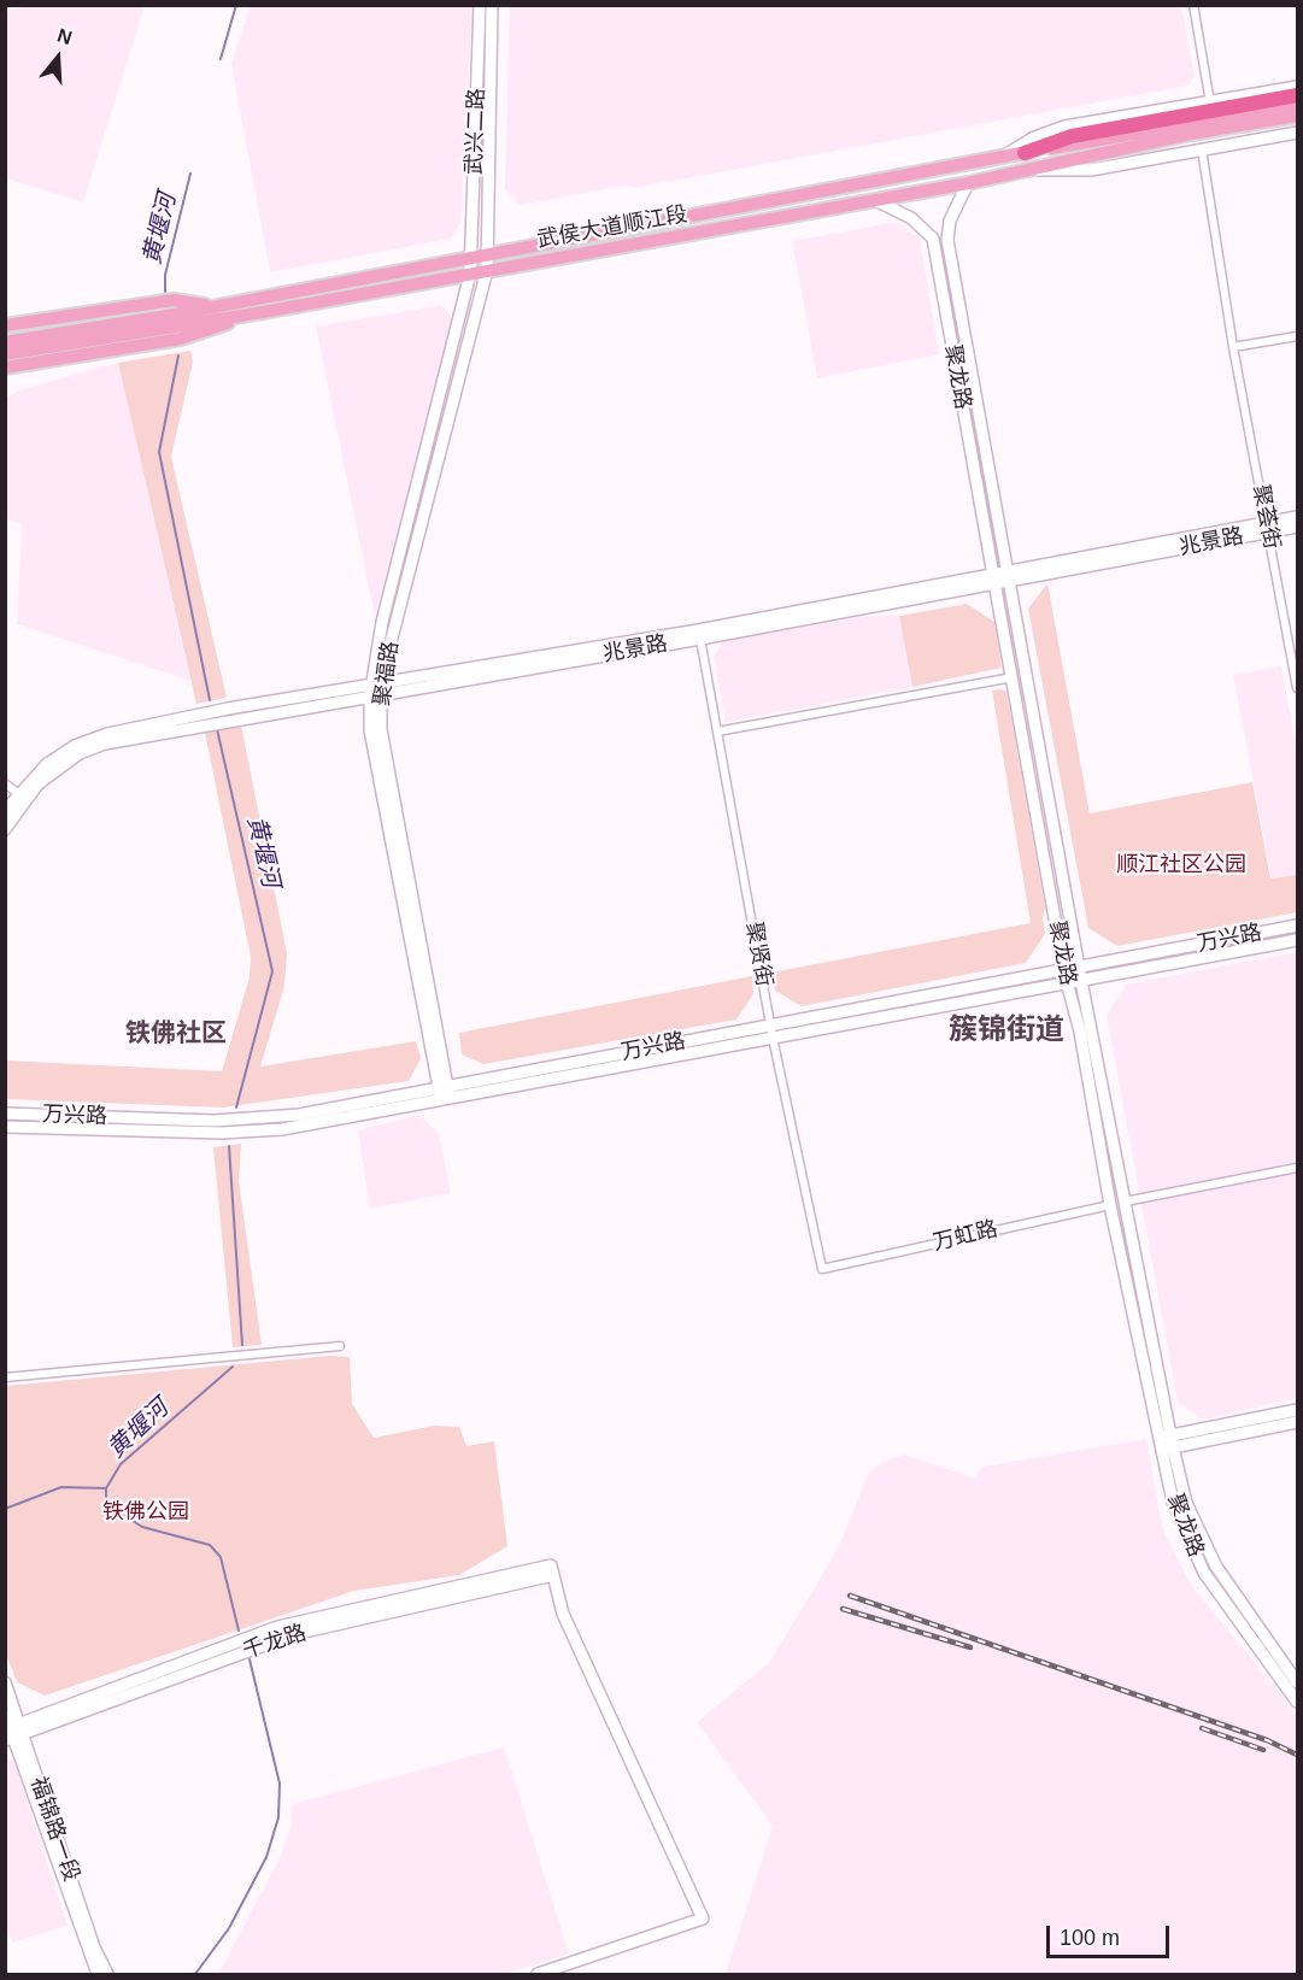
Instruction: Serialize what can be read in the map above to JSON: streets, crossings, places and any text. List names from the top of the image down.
{
  "streets": {
    "main road": ["武侯大道顺江段"],
    "street": [
      "武兴二路",
      "聚龙路",
      "聚荟街",
      "兆景路",
      "聚福路",
      "万兴路",
      "聚贤街",
      "万虹路",
      "千龙路",
      "福锦路一段"
    ]
  },
  "crossings": [
    ["武兴二路", "武侯大道顺江段"],
    ["武兴二路", "兆景路"],
    ["武兴二路", "聚福路"],
    ["武侯大道顺江段", "聚龙路"],
    ["武侯大道顺江段", "聚福路"],
    ["聚龙路", "兆景路"],
    ["聚龙路", "万兴路"],
    ["聚龙路", "万虹路"],
    ["聚荟街", "兆景路"],
    ["兆景路", "聚福路"],
    ["兆景路", "聚贤街"],
    ["聚福路", "万兴路"],
    ["万兴路", "聚贤街"],
    ["聚贤街", "万虹路"],
    ["千龙路", "福锦路一段"]
  ],
  "districts": ["簇锦街道", "铁佛社区"],
  "water": ["黄堰河"],
  "parks": ["顺江社区公园", "铁佛公园"],
  "scale_bar": "100 m",
  "north": "top"
}
